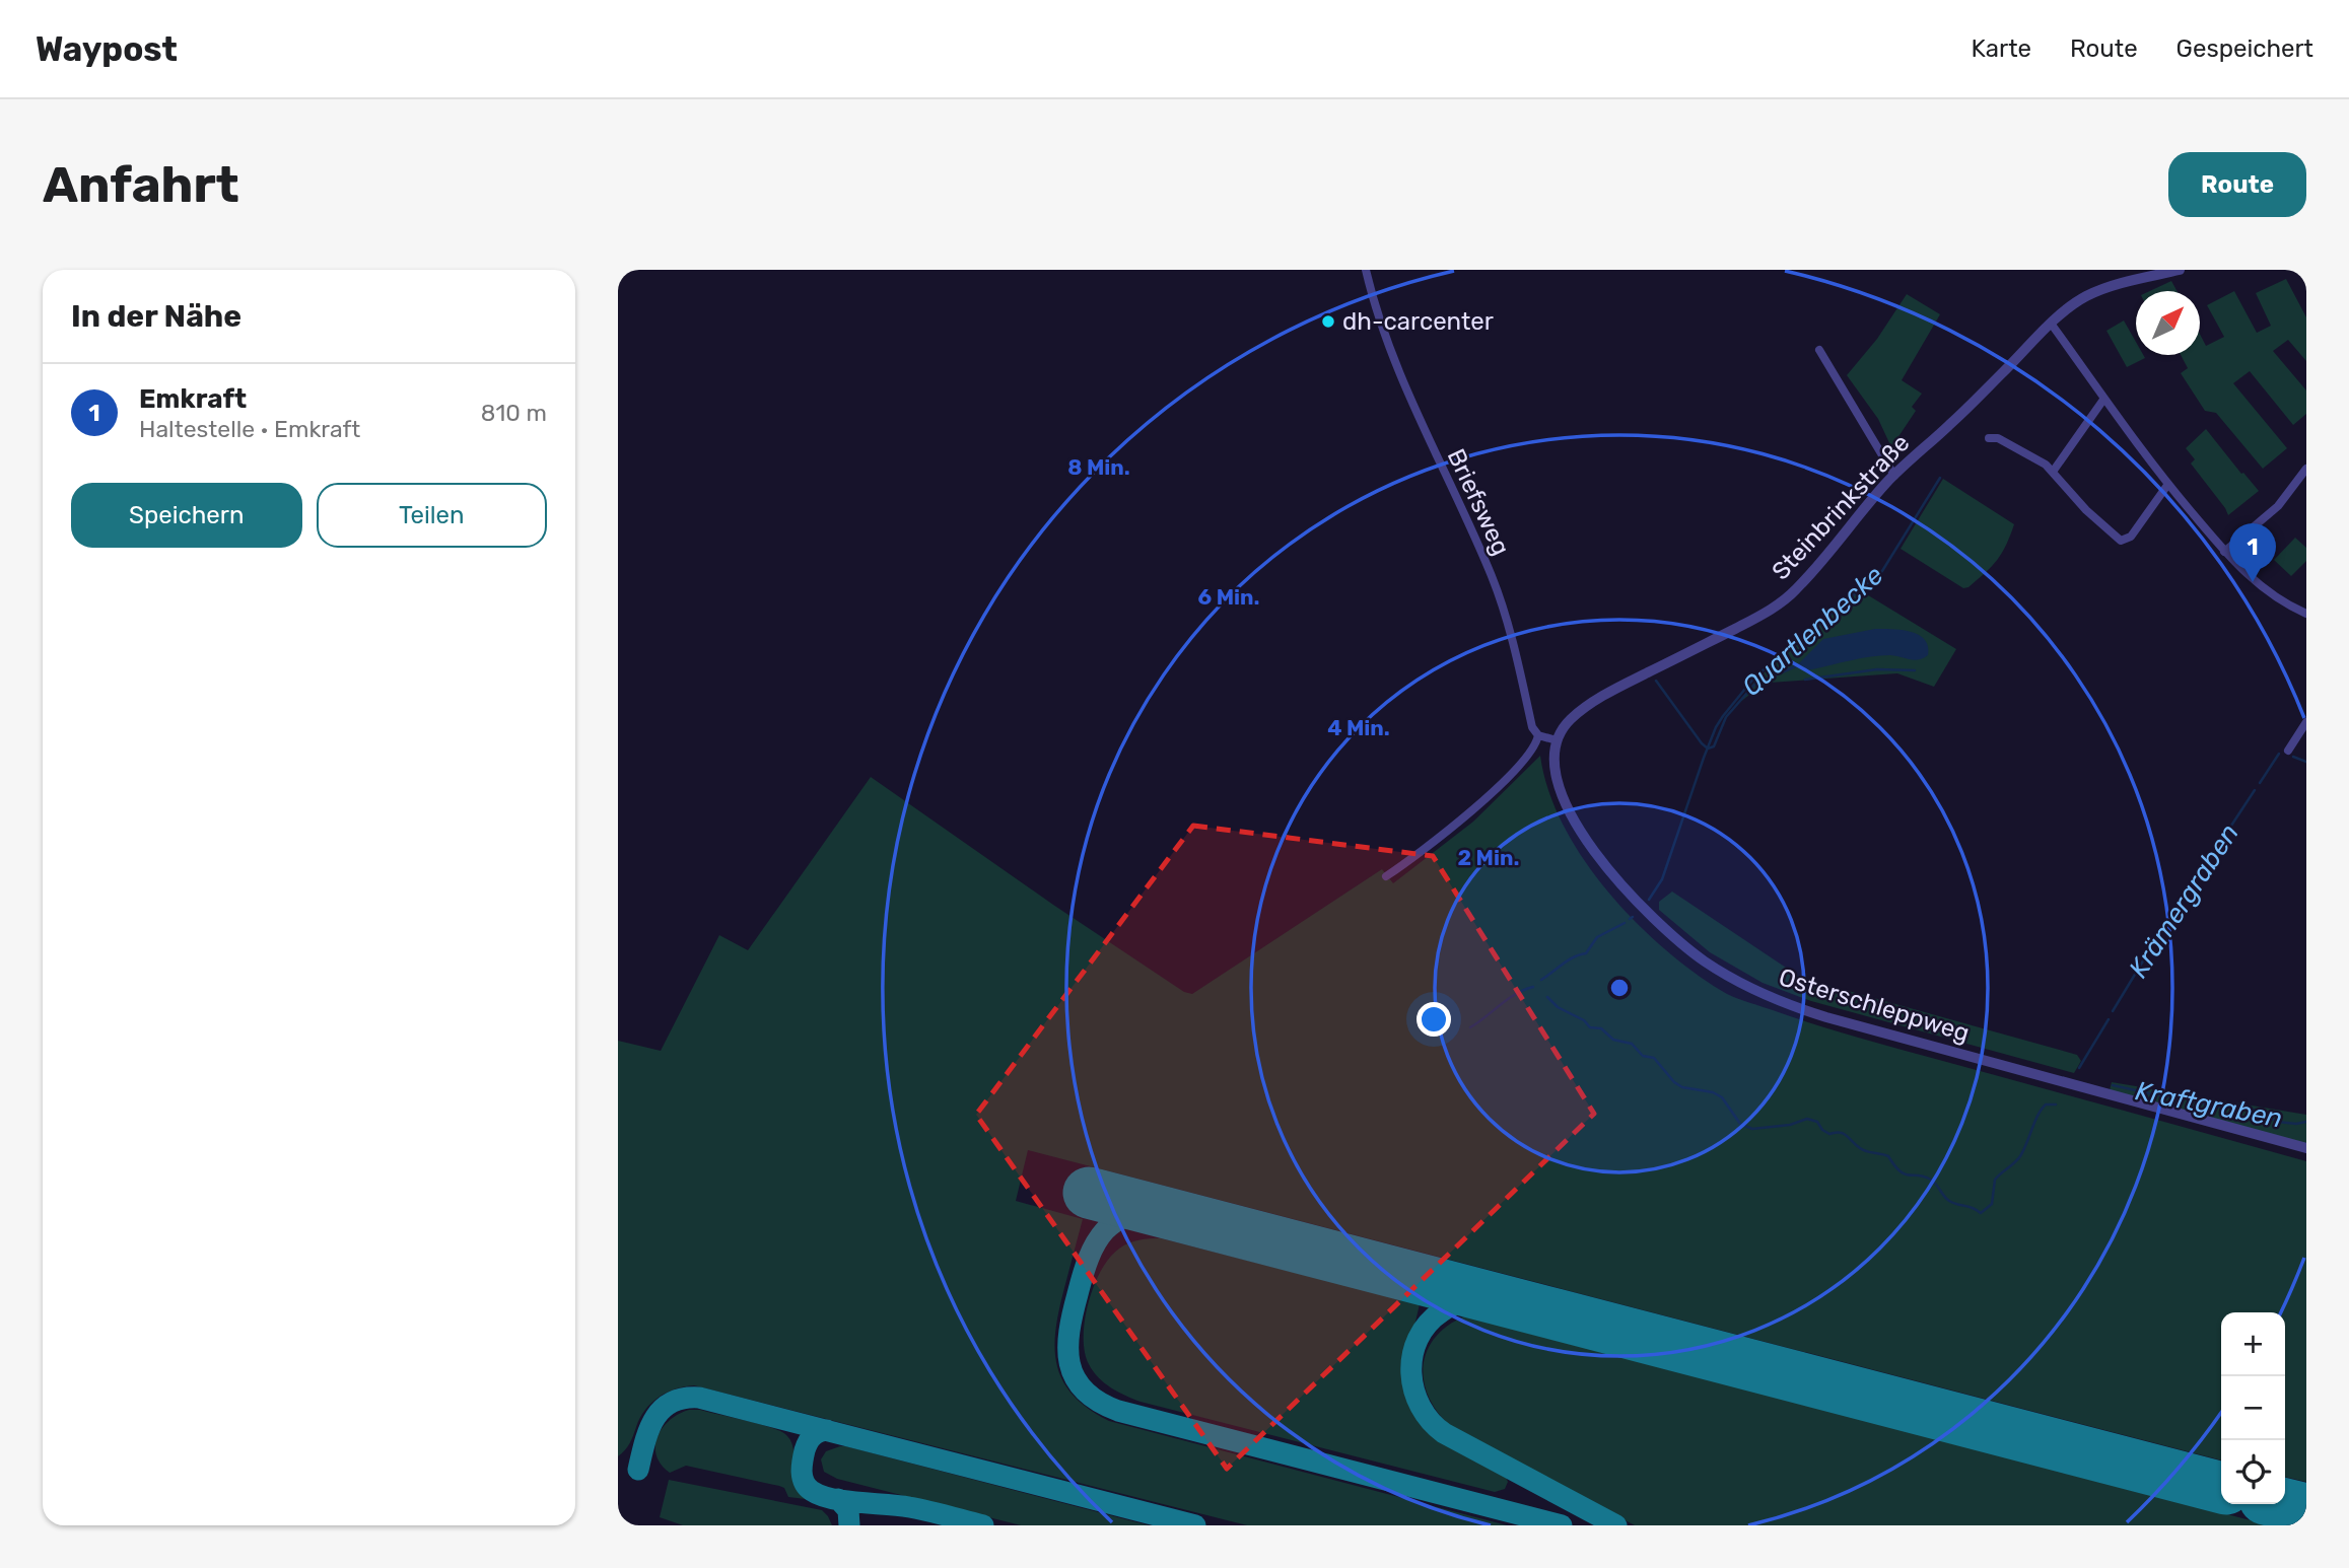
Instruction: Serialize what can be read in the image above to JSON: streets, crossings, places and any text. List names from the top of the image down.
{
  "streets": {
    "street": ["Briefsweg", "Steinbrinkstraße", "Osterschleppweg"]
  },
  "crossings": [
    ["Steinbrinkstraße", "Osterschleppweg"]
  ],
  "water": ["Quartlenbecke", "Krämergraben", "Kraftgraben"],
  "places": ["dh-carcenter"],
  "north": "top right",
  "page": {
    "header": "Waypost",
    "nav": ["Karte", "Route", "Gespeichert"],
    "buttons": [
      "Route",
      ["Speichern", "Teilen"]
    ],
    "title": "Anfahrt",
    "heading": "In der Nähe",
    "list": [
      {
        "mark": "1",
        "name": "Emkraft",
        "note": "Haltestelle · Emkraft",
        "value": "810 m"
      }
    ],
    "pins": "1",
    "map_buttons": ["+", "−"]
  },
  "rings": [
    "8 Min.",
    "6 Min.",
    "4 Min.",
    "2 Min."
  ]
}
